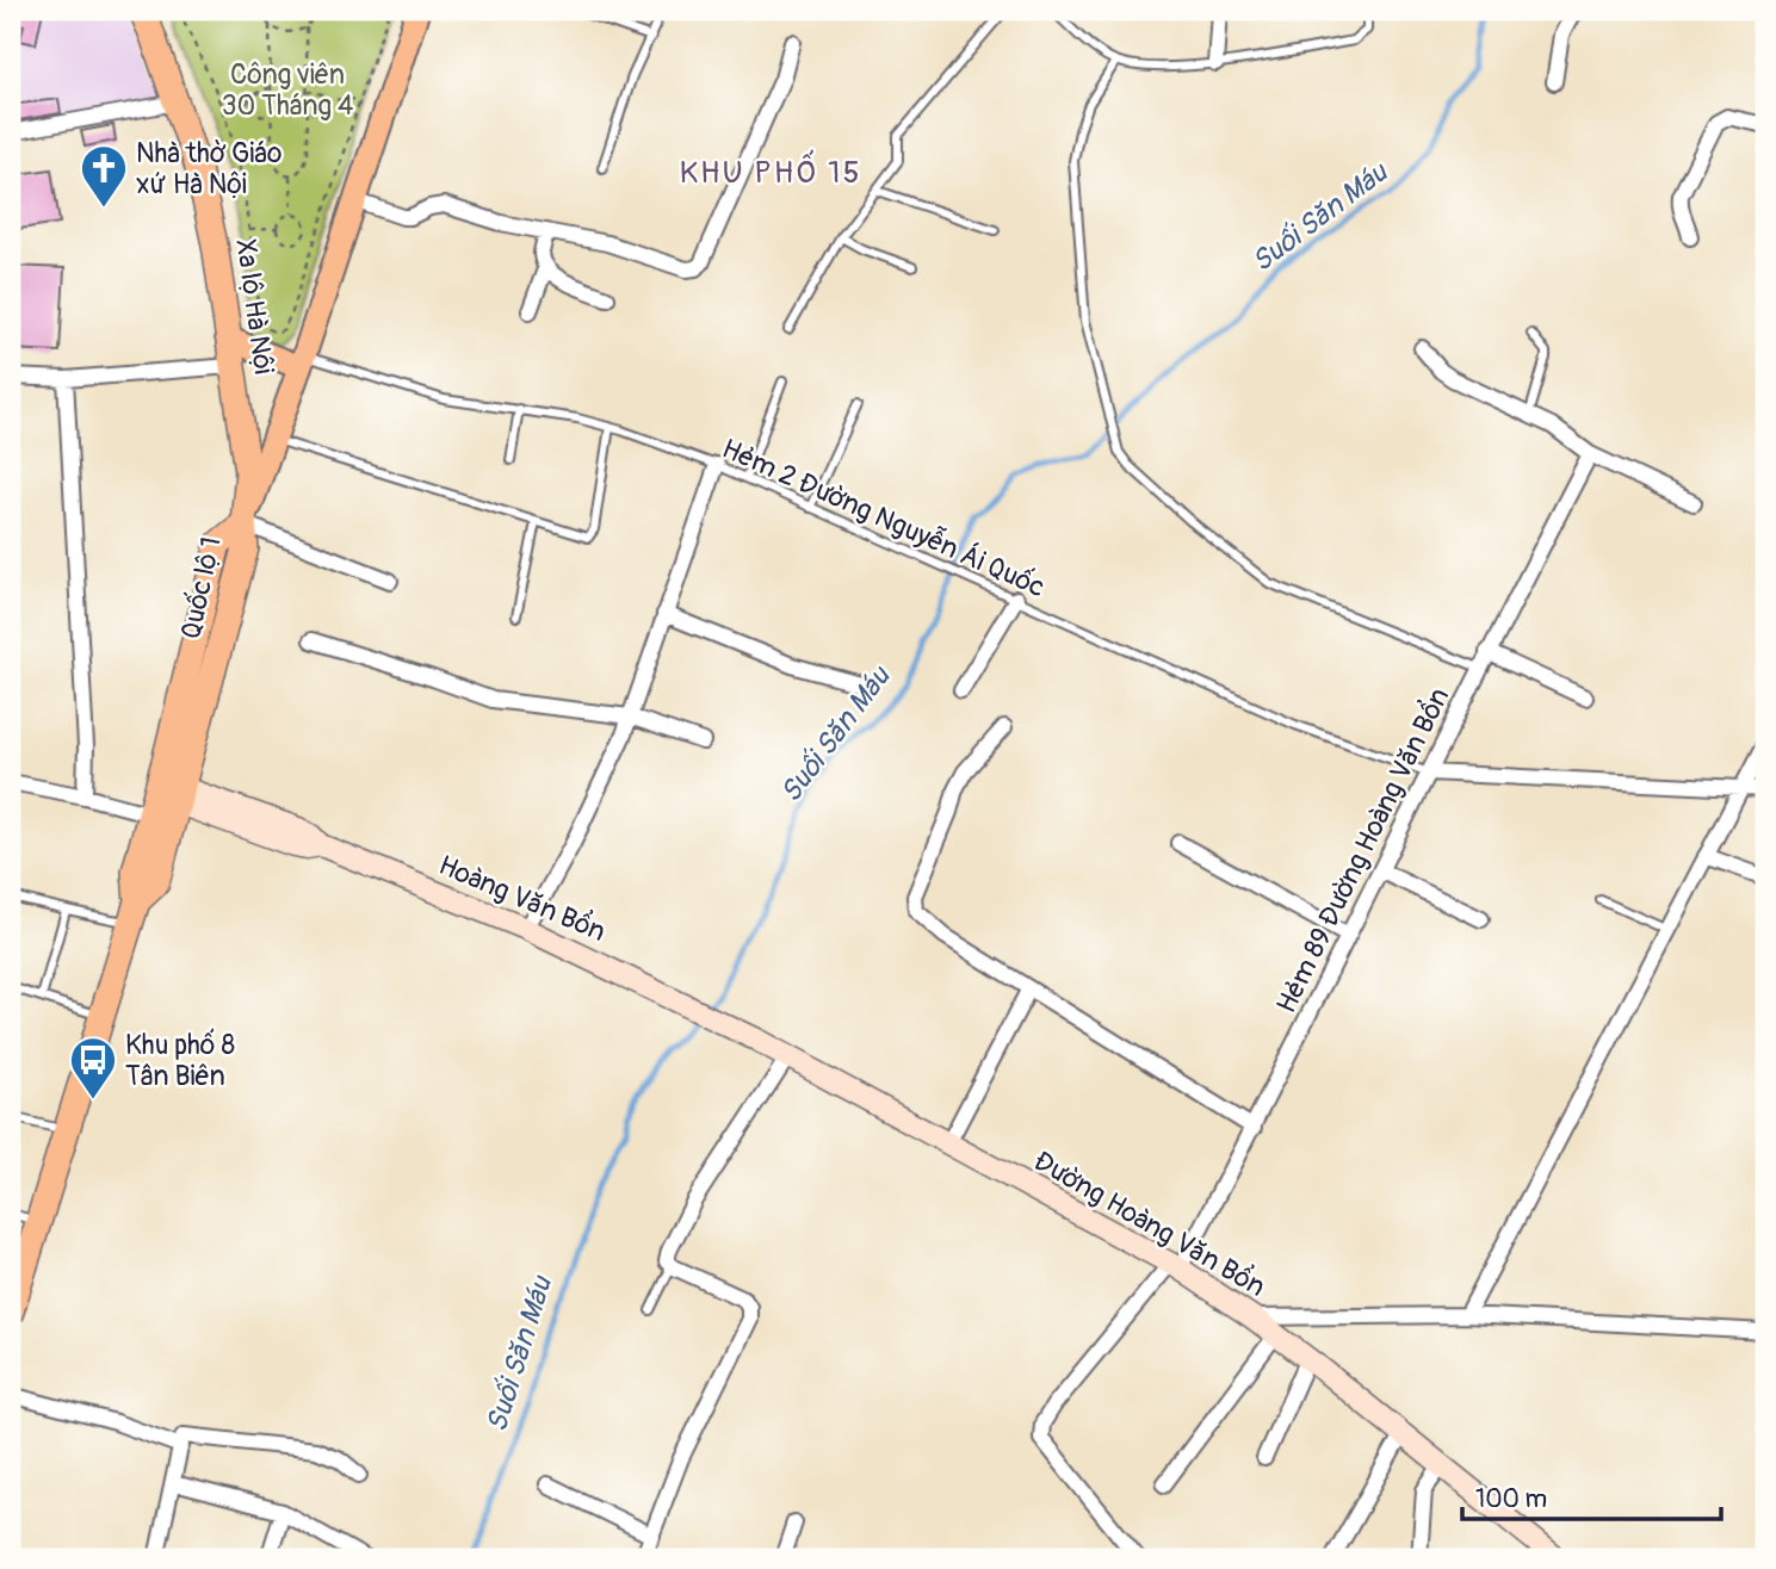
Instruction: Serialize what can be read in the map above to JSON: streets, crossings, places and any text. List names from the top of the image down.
{
  "streets": {
    "highway": ["Xa lộ Hà Nội", "Quốc lộ 1"],
    "main road": ["Hoàng Văn Bổn", "Đường Hoàng Văn Bổn"],
    "street": ["Hẻm 89 Đường Hoàng Văn Bổn"],
    "lane": ["Hẻm 2 Đường Nguyễn Ái Quốc"]
  },
  "crossings": [
    ["Xa lộ Hà Nội", "Quốc lộ 1"],
    ["Hẻm 2 Đường Nguyễn Ái Quốc", "Hẻm 89 Đường Hoàng Văn Bổn"],
    ["Quốc lộ 1", "Hoàng Văn Bổn"],
    ["Hẻm 89 Đường Hoàng Văn Bổn", "Đường Hoàng Văn Bổn"],
    ["Hoàng Văn Bổn", "Đường Hoàng Văn Bổn"]
  ],
  "districts": ["KHU PHỐ 15"],
  "water": ["Suối Săn Máu"],
  "parks": ["Công viên 30 Tháng 4"],
  "places": {
    "church": ["Nhà thờ Giáo xứ Hà Nội"],
    "bus stop": ["Khu phố 8 Tân Biên"]
  },
  "scale_bar": "100 m"
}
